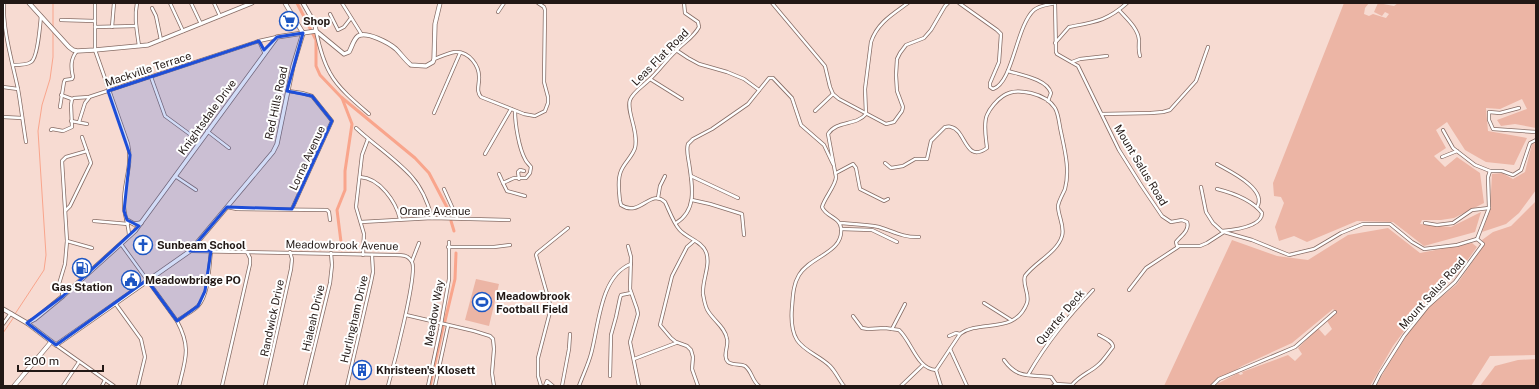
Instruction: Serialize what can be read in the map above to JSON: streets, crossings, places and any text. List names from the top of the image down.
{
  "streets": {
    "main road": ["Red Hills Road", "Knightsdale Drive"],
    "street": [
      "Leas Flat Road",
      "Mackville Terrace",
      "Lorna Avenue",
      "Mount Salus Road",
      "Orane Avenue",
      "Meadowbrook Avenue",
      "Meadow Way",
      "Quarter Deck",
      "Randwick Drive",
      "Hialeah Drive",
      "Hurlingham Drive"
    ]
  },
  "crossings": [
    ["Mackville Terrace", "Knightsdale Drive"],
    ["Red Hills Road", "Lorna Avenue"],
    ["Red Hills Road", "Meadowbrook Avenue"],
    ["Meadowbrook Avenue", "Randwick Drive"],
    ["Meadowbrook Avenue", "Hialeah Drive"],
    ["Meadowbrook Avenue", "Hurlingham Drive"]
  ],
  "places": {
    "supermarket": ["Shop"],
    "church": ["Sunbeam School"],
    "fuel station": ["Gas Station"],
    "public building": ["Meadowbridge PO"],
    "sports": ["Meadowbrook Football Field"],
    "building": ["Khristeen's Klosett"]
  },
  "scale_bar": "200 m"
}
